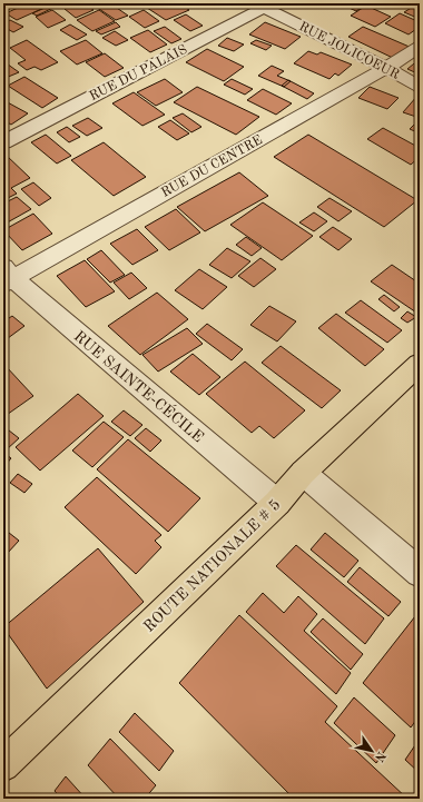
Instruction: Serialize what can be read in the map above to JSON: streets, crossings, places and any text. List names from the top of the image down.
{
  "streets": {
    "main road": ["ROUTE NATIONALE # 5"],
    "street": [
      "RUE JOLICOEUR",
      "RUE DU PALAIS",
      "RUE DU CENTRE",
      "RUE SAINTE-CÉCILE"
    ]
  },
  "crossings": [
    ["RUE JOLICOEUR", "RUE DU PALAIS"],
    ["RUE JOLICOEUR", "RUE DU CENTRE"],
    ["RUE DU CENTRE", "RUE SAINTE-CÉCILE"],
    ["RUE SAINTE-CÉCILE", "ROUTE NATIONALE # 5"]
  ],
  "north": "bottom right"
}
